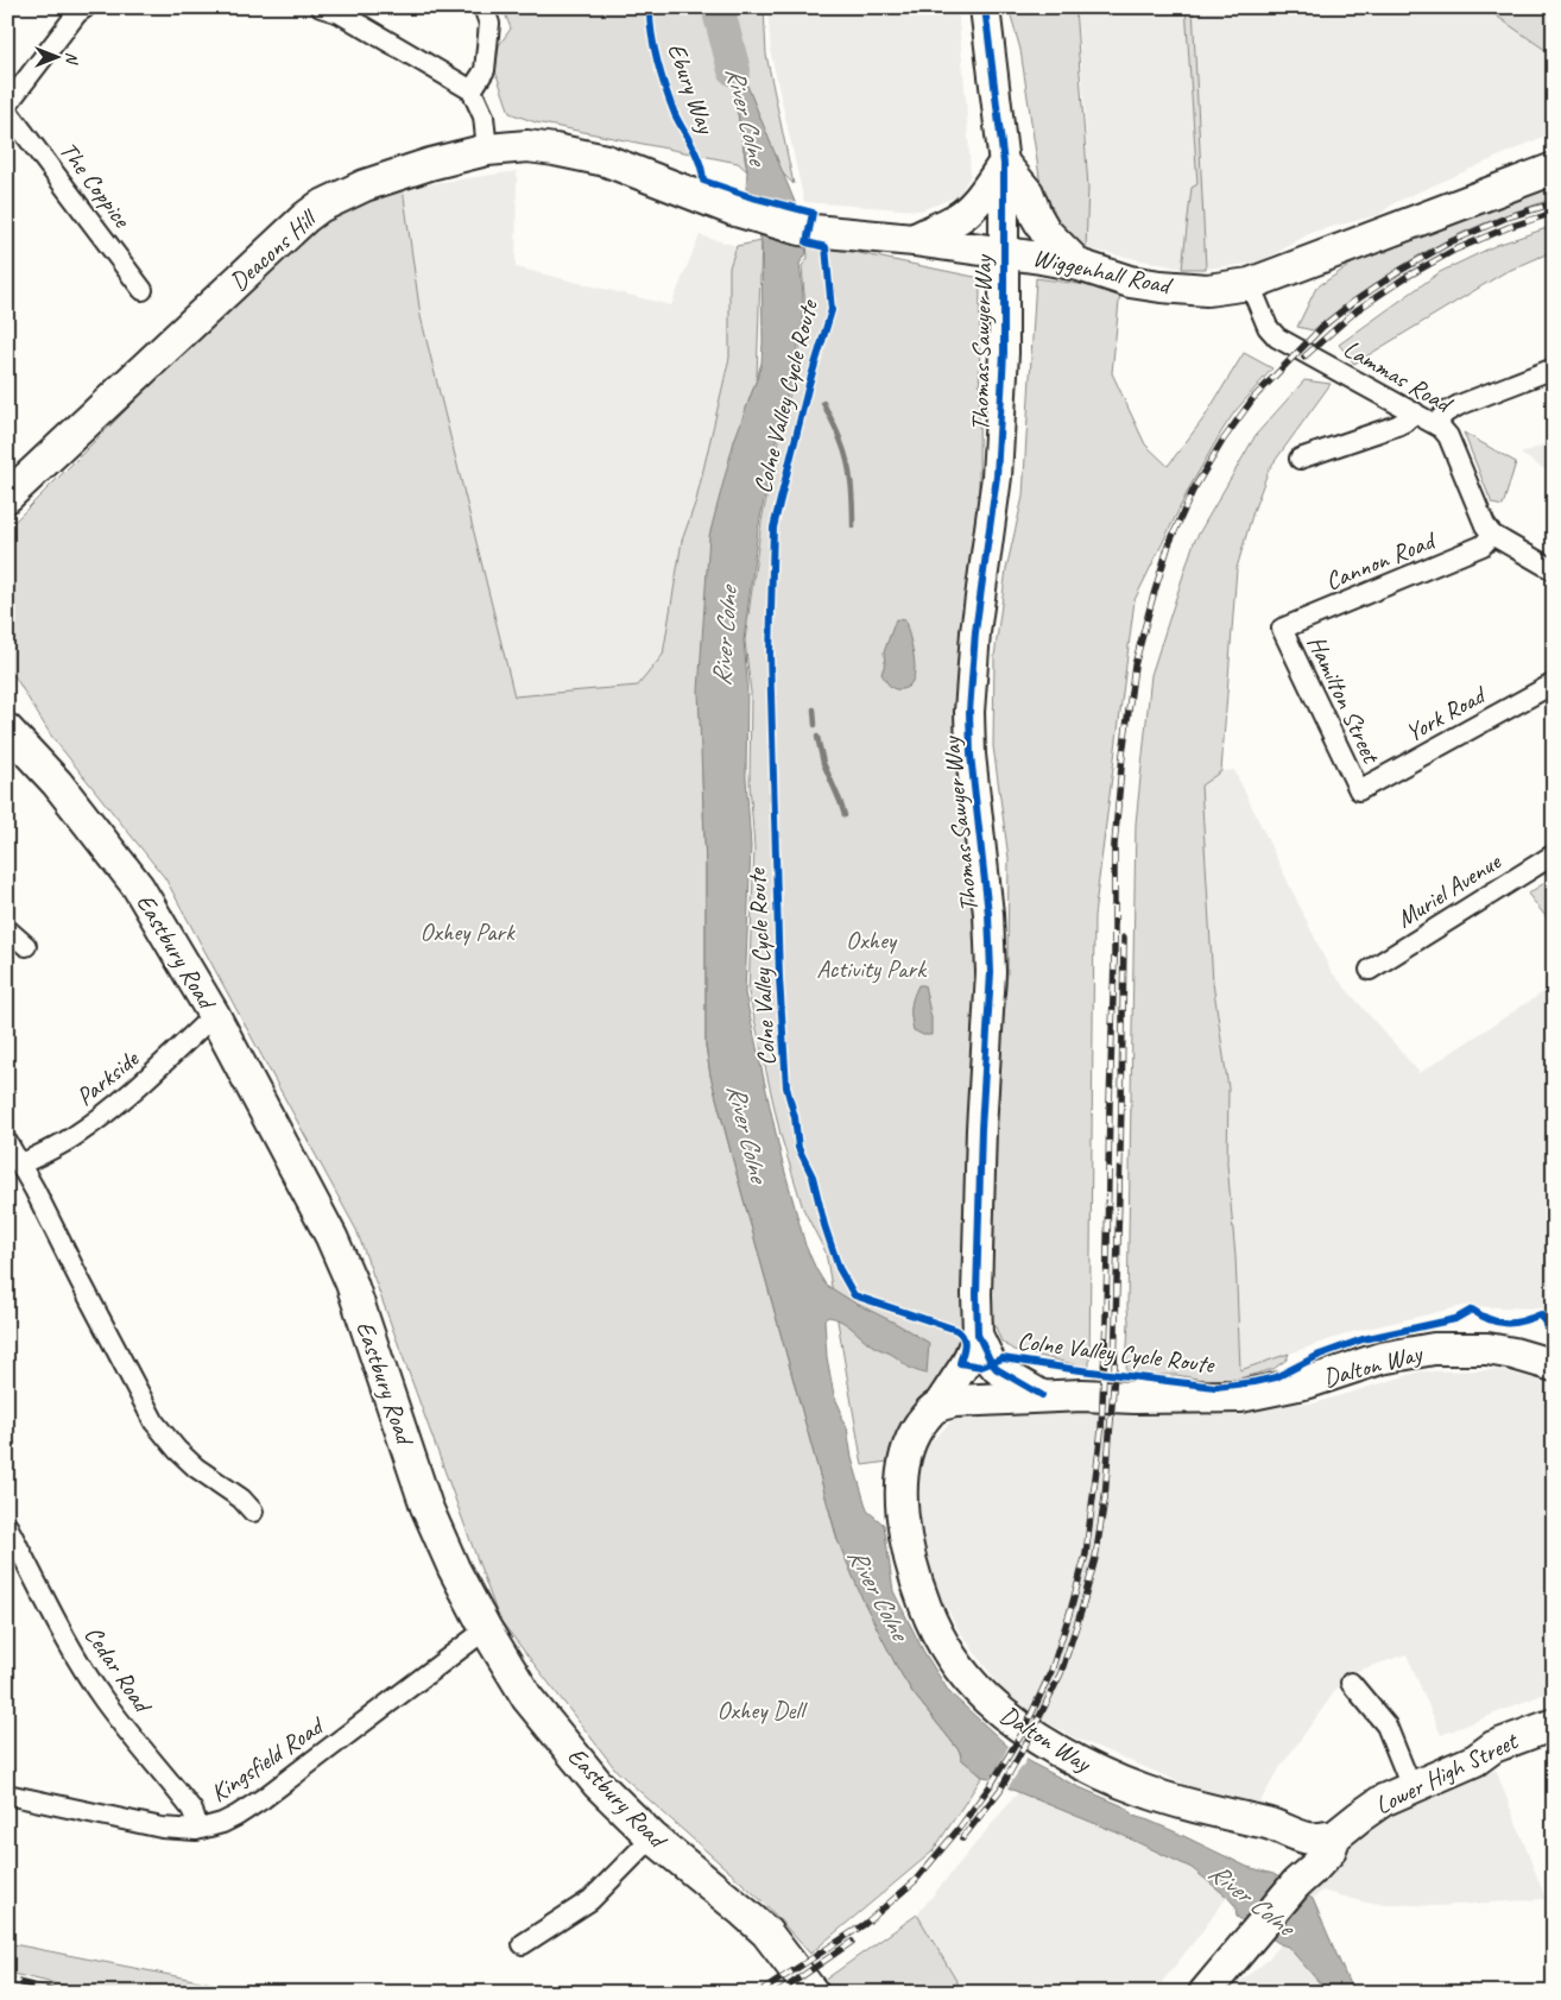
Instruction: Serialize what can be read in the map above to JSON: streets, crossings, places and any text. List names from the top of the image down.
{
  "streets": {
    "main road": [
      "Deacons Hill",
      "Wiggenhall Road",
      "Eastbury Road",
      "Dalton Way",
      "Lower High Street"
    ],
    "street": [
      "The Coppice",
      "Thomas Sawyer Way",
      "Lammas Road",
      "Cannon Road",
      "Hamilton Street",
      "York Road",
      "Muriel Avenue",
      "Parkside",
      "Cedar Road",
      "Kingsfield Road"
    ],
    "cycle path": ["Ebury Way"]
  },
  "crossings": [
    ["Deacons Hill", "Wiggenhall Road"],
    ["Wiggenhall Road", "Thomas Sawyer Way"],
    ["Wiggenhall Road", "Lammas Road"],
    ["Thomas Sawyer Way", "Dalton Way"],
    ["Lammas Road", "Cannon Road"],
    ["Cannon Road", "Hamilton Street"],
    ["Hamilton Street", "York Road"],
    ["Eastbury Road", "Parkside"],
    ["Eastbury Road", "Kingsfield Road"],
    ["Dalton Way", "Lower High Street"],
    ["Cedar Road", "Kingsfield Road"]
  ],
  "water": ["River Colne"],
  "parks": ["Oxhey Park", "Oxhey Activity Park", "Oxhey Dell"],
  "north": "right"
}
